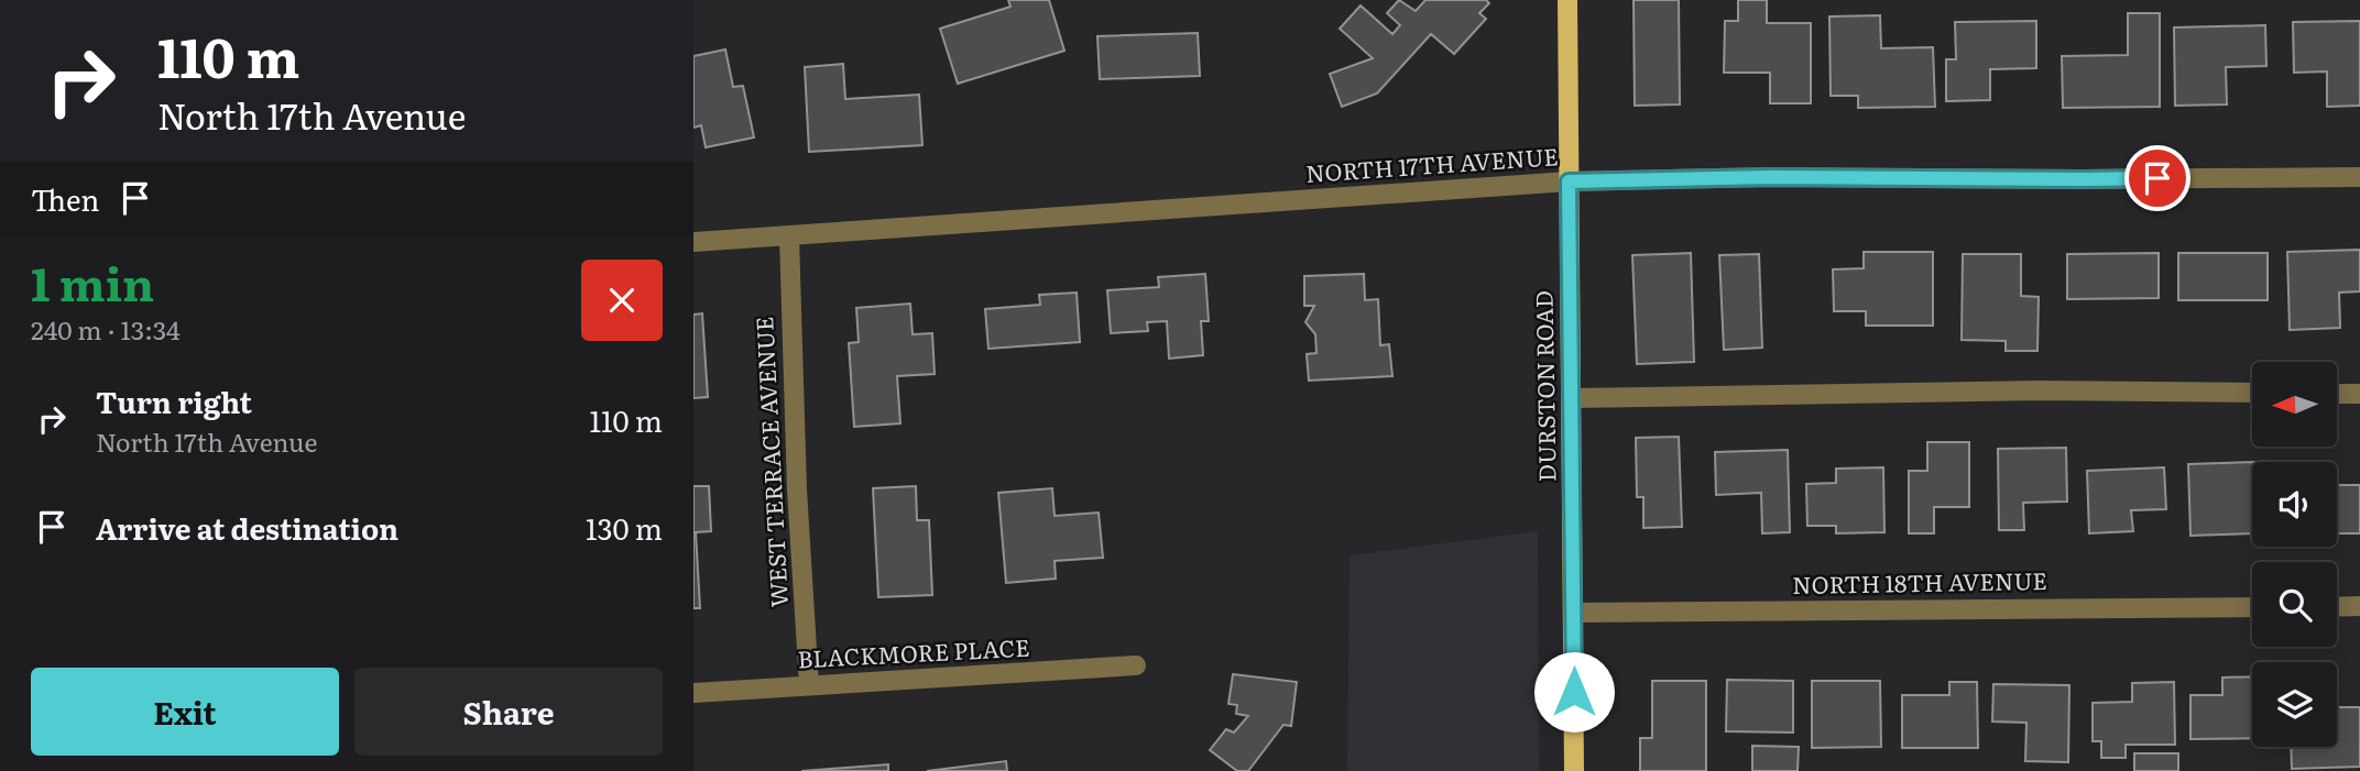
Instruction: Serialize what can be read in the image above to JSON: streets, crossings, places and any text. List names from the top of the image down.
{
  "streets": {
    "main road": ["DURSTON ROAD"],
    "street": [
      "NORTH 17TH AVENUE",
      "WEST TERRACE AVENUE",
      "NORTH 18TH AVENUE",
      "BLACKMORE PLACE"
    ]
  },
  "crossings": [
    ["NORTH 17TH AVENUE", "DURSTON ROAD"],
    ["NORTH 17TH AVENUE", "WEST TERRACE AVENUE"],
    ["DURSTON ROAD", "NORTH 18TH AVENUE"],
    ["WEST TERRACE AVENUE", "BLACKMORE PLACE"]
  ],
  "north": "left",
  "page": {
    "turn": ["110 m", "North 17th Avenue"],
    "then": "Then",
    "heading": ["1 min", "240 m · 13:34"],
    "list": [
      {
        "name": "Turn right",
        "note": "North 17th Avenue",
        "value": "110 m"
      },
      {
        "name": "Arrive at destination",
        "value": "130 m"
      }
    ],
    "buttons": ["Exit", "Share"]
  }
}
